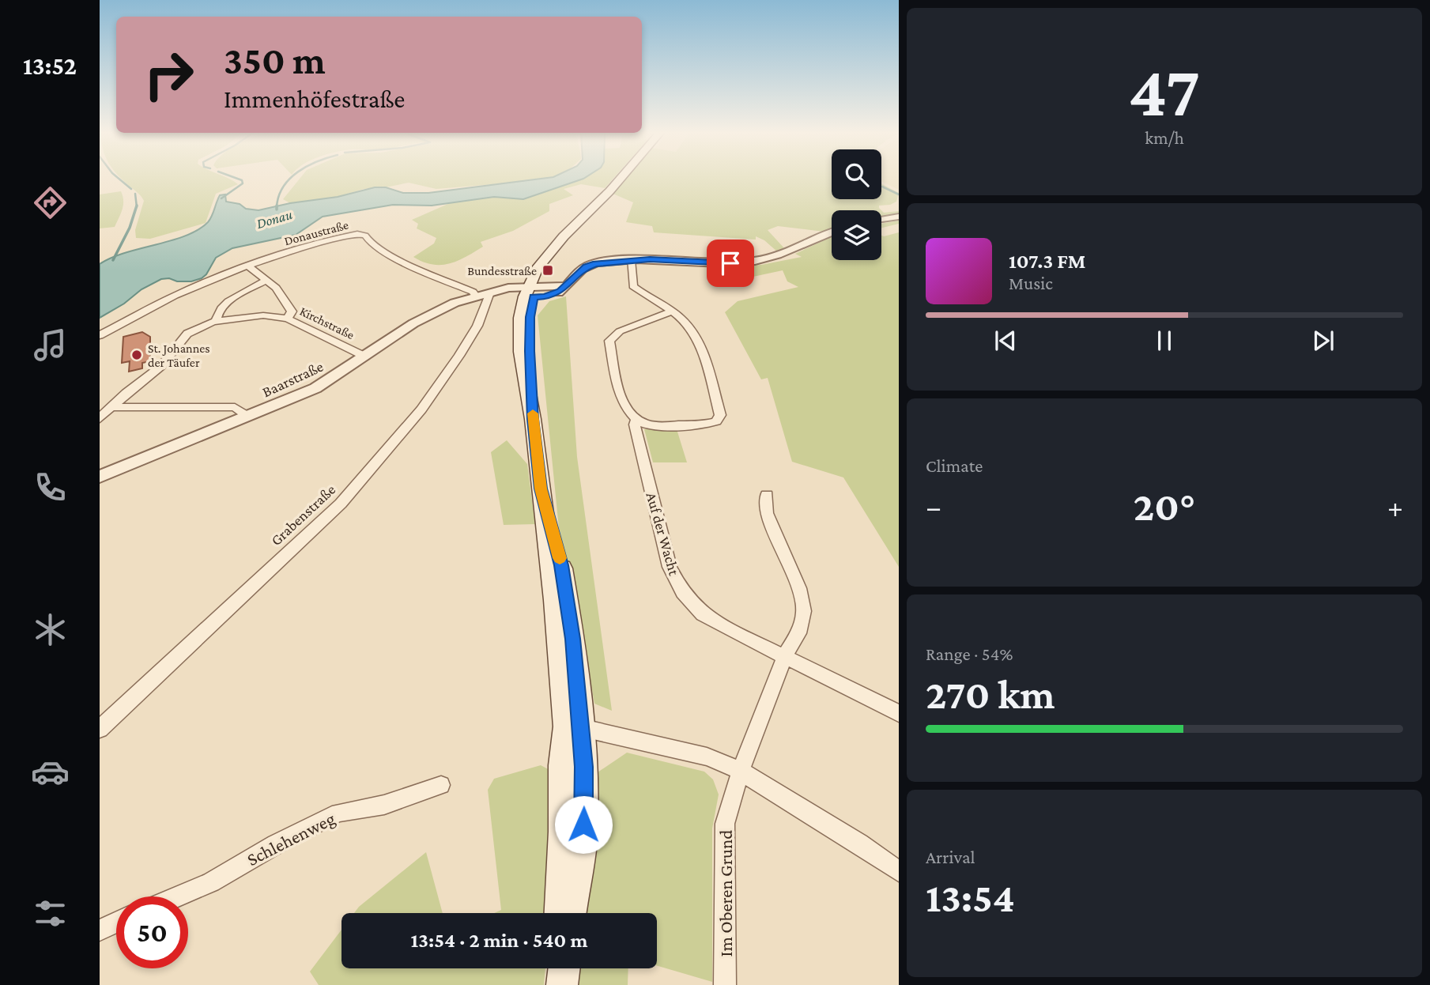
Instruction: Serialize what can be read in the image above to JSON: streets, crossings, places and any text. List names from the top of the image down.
{
  "streets": {
    "street": [
      "Donaustraße",
      "Kirchstraße",
      "Baarstraße",
      "Grabenstraße",
      "Auf der Wacht",
      "Schlehenweg",
      "Im Oberen Grund"
    ]
  },
  "crossings": [
    ["Donaustraße", "Baarstraße"],
    ["Kirchstraße", "Baarstraße"],
    ["Baarstraße", "Grabenstraße"]
  ],
  "water": ["Donau"],
  "places": {
    "transit": ["Bundesstraße"],
    "other": ["St. Johannes der Täufer"]
  },
  "page": {
    "tabs": "13:52",
    "tile": [
      ["47", "km/h"],
      "Climate",
      ["Range · 54%", "270 km"],
      ["Arrival", "13:54"]
    ],
    "turn": ["350 m", "Immenhöfestraße"],
    "song": ["107.3 FM", "Music"],
    "heat": ["−", "20°", "+"],
    "limit": "50",
    "trip": "13:54 · 2 min · 540 m"
  }
}
